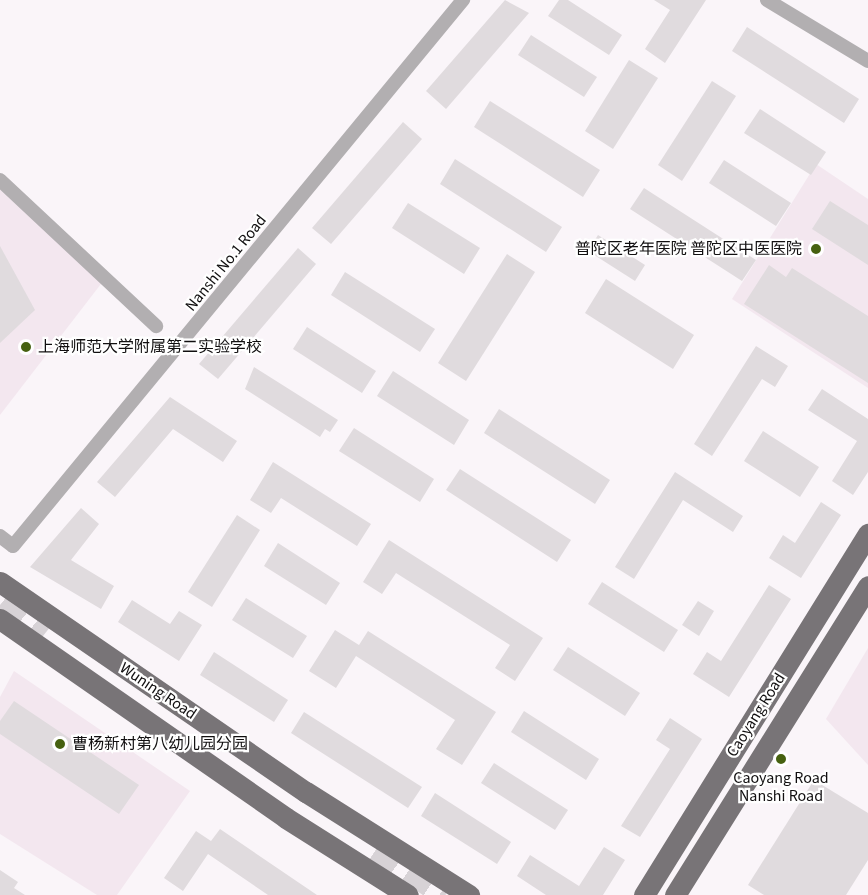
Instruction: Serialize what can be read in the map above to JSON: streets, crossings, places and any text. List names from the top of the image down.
{
  "streets": {
    "main road": ["Wuning Road", "Caoyang Road"],
    "street": ["Nanshi No.1 Road"]
  },
  "places": [
    "普陀区老年医院 普陀区中医医院",
    "上海师范大学附属第二实验学校",
    "曹杨新村第八幼儿园分园",
    "Caoyang Road Nanshi Road"
  ]
}
